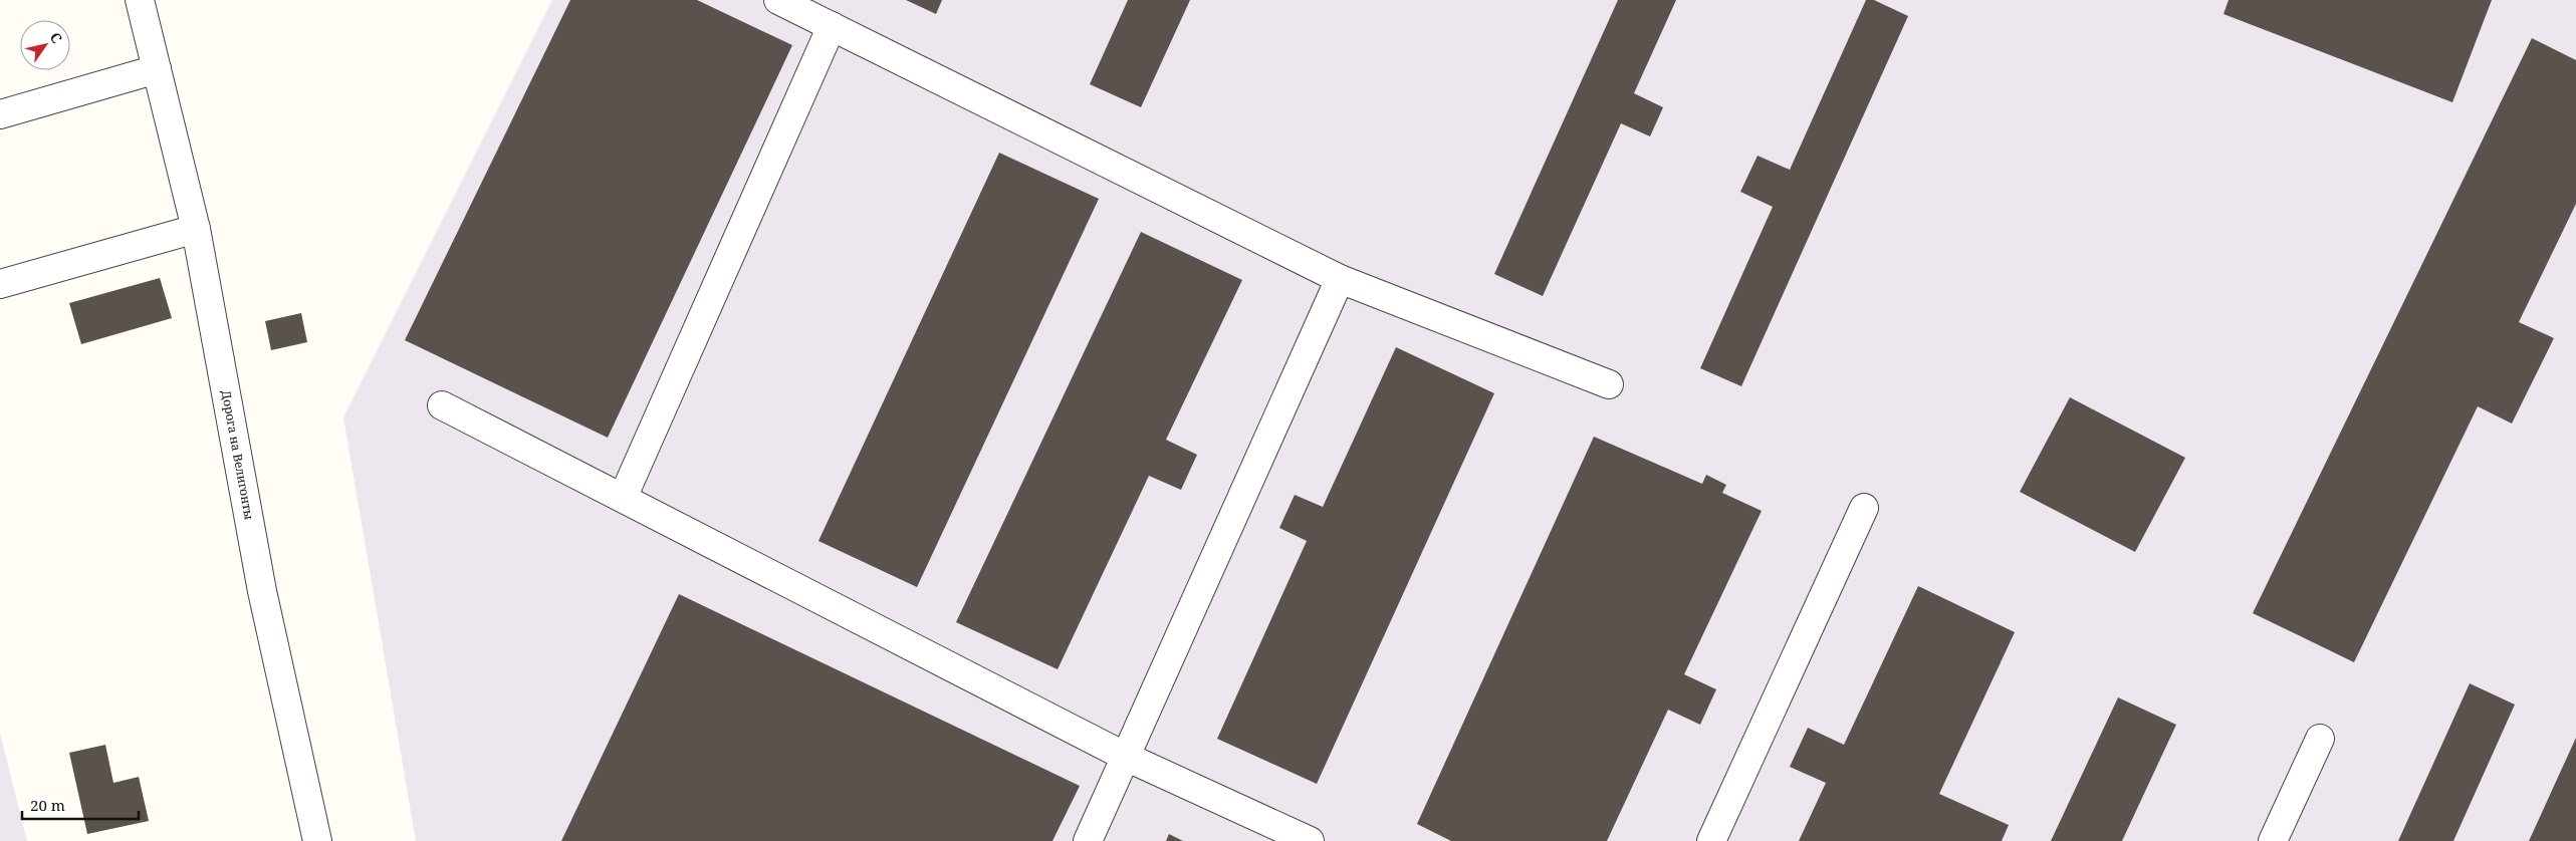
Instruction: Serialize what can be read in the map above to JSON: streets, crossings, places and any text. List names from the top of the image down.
{
  "streets": {
    "street": ["Дорога на Велигонты"]
  },
  "scale_bar": "20 m",
  "north": "top right"
}
